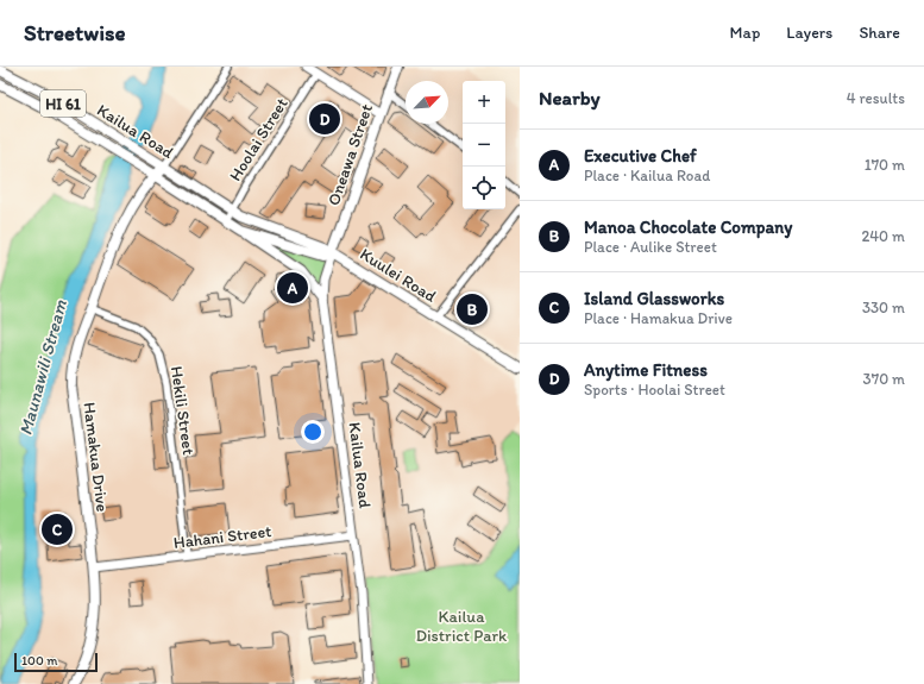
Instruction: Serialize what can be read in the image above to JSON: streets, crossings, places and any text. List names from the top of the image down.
{
  "streets": {
    "main road": [
      "HI 61",
      "Kailua Road",
      "Oneawa Street",
      "Kuulei Road",
      "Hamakua Drive"
    ],
    "street": ["Hoolai Street", "Hekili Street", "Hahani Street"]
  },
  "crossings": [
    ["Kailua Road", "Hoolai Street"],
    ["Kailua Road", "Oneawa Street"],
    ["Kailua Road", "Kuulei Road"],
    ["Kailua Road", "Hamakua Drive"],
    ["Kailua Road", "Hahani Street"],
    ["Oneawa Street", "Kuulei Road"],
    ["Hekili Street", "Hamakua Drive"],
    ["Hekili Street", "Hahani Street"],
    ["Hamakua Drive", "Hahani Street"]
  ],
  "water": ["Maunawili Stream"],
  "parks": ["Kailua District Park"],
  "scale_bar": "100 m",
  "north": "top right",
  "page": {
    "header": "Streetwise",
    "nav": ["Map", "Layers", "Share"],
    "heading": ["Nearby", "4 results"],
    "map_buttons": ["+", "−"],
    "pins": [
      "D",
      "A",
      "B",
      "C"
    ],
    "list": [
      {
        "mark": "A",
        "name": "Executive Chef",
        "note": "Place · Kailua Road",
        "value": "170 m"
      },
      {
        "mark": "B",
        "name": "Manoa Chocolate Company",
        "note": "Place · Aulike Street",
        "value": "240 m"
      },
      {
        "mark": "C",
        "name": "Island Glassworks",
        "note": "Place · Hamakua Drive",
        "value": "330 m"
      },
      {
        "mark": "D",
        "name": "Anytime Fitness",
        "note": "Sports · Hoolai Street",
        "value": "370 m"
      }
    ],
    "scale": "100 m"
  }
}
